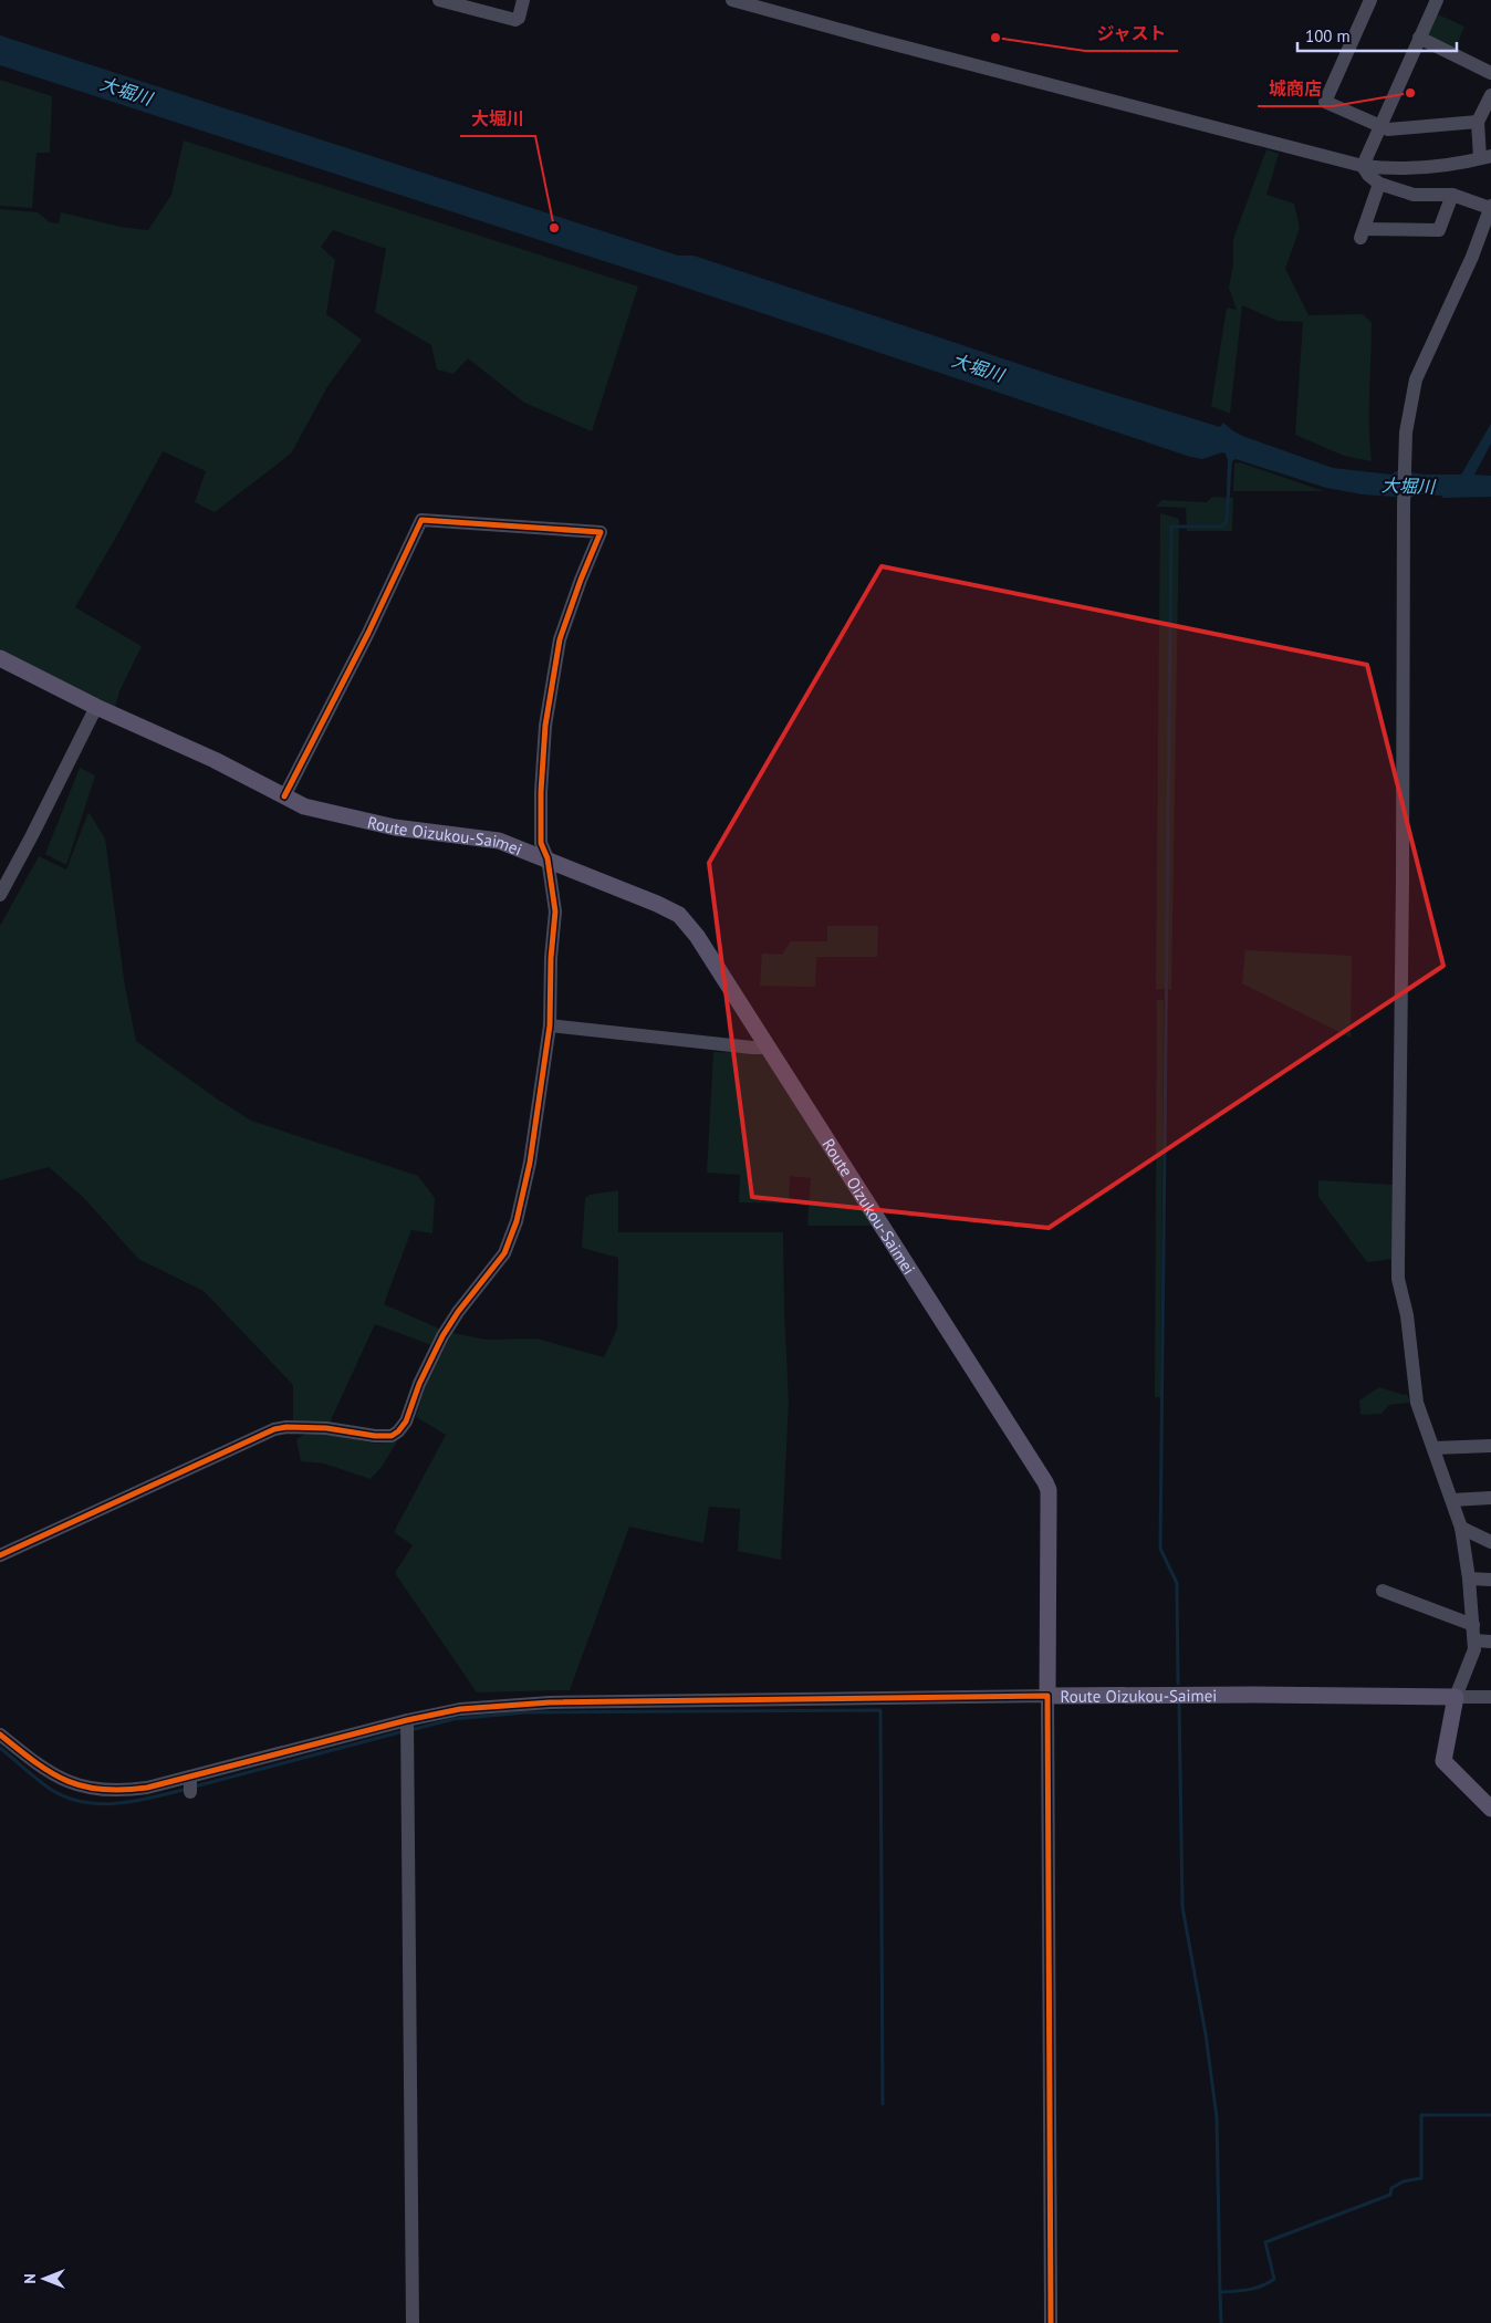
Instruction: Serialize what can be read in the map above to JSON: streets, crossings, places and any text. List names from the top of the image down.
{
  "streets": {
    "main road": ["Route Oizukou-Saimei"]
  },
  "water": ["大堀川"],
  "places": ["ジャスト", "城商店", "大堀川"],
  "scale_bar": "100 m",
  "north": "left"
}
